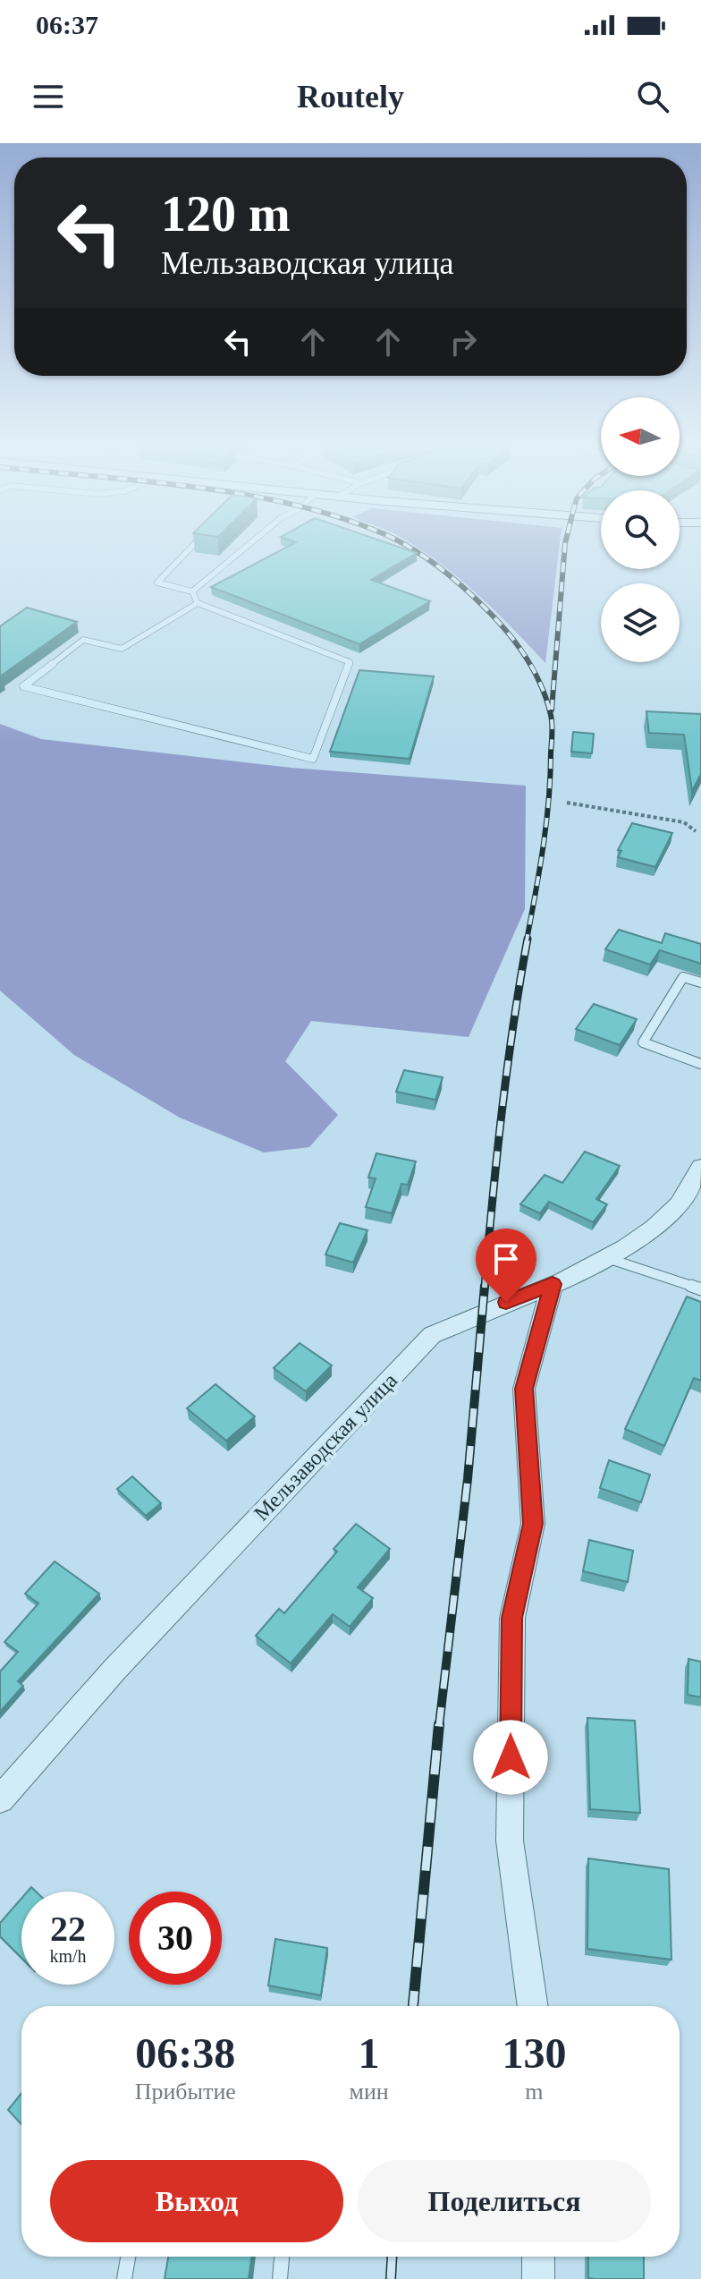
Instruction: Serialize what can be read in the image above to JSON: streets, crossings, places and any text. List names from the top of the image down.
{
  "streets": {
    "street": ["Мельзаводская улица"]
  },
  "north": "left",
  "page": {
    "status": "06:37",
    "header": "Routely",
    "turn": ["120 m", "Мельзаводская улица"],
    "speed": "22 km/h",
    "limit": "30",
    "eta": [
      "06:38",
      "Прибытие",
      "1",
      "мин",
      "130",
      "m"
    ],
    "buttons": ["Выход", "Поделиться"]
  }
}
